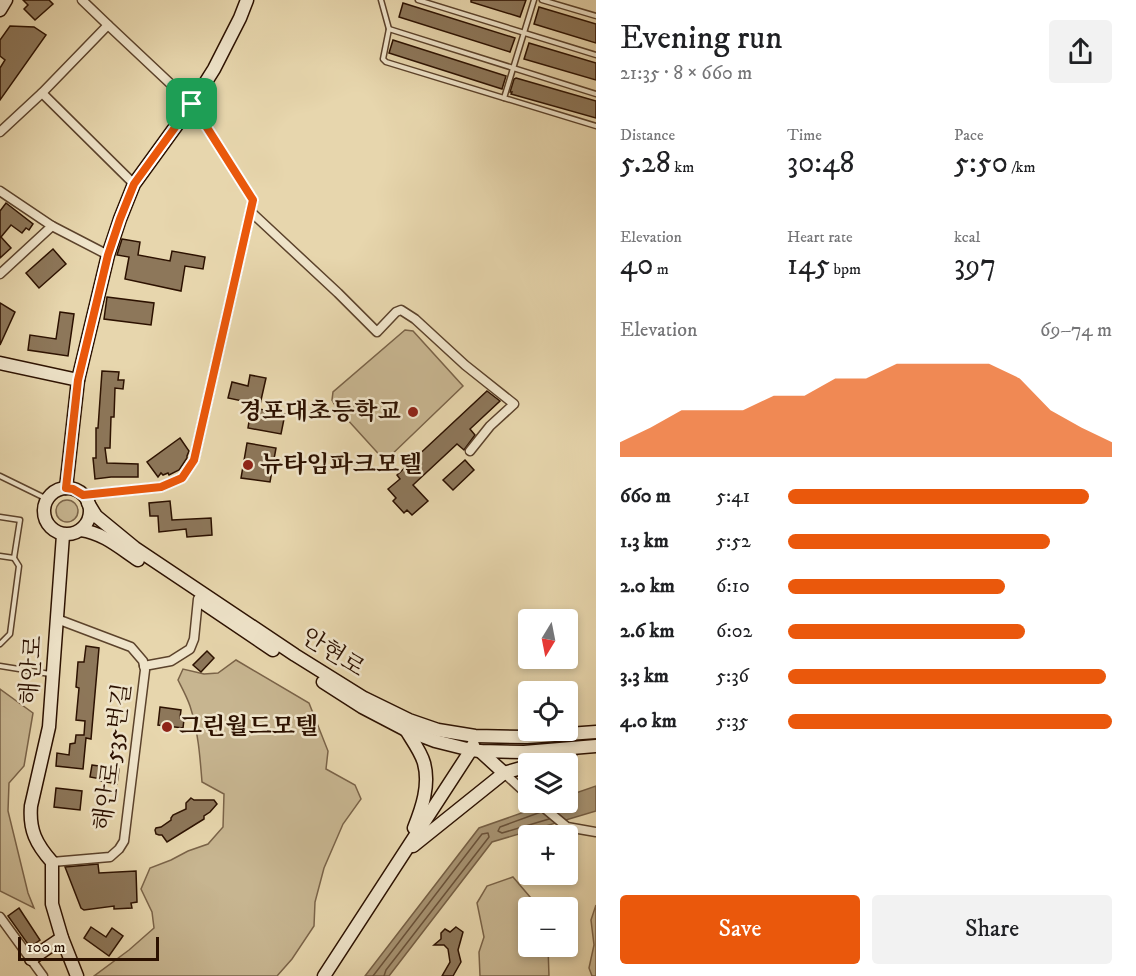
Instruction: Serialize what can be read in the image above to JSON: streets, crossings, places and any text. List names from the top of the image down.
{
  "streets": {
    "street": ["안현로", "해안로", "해안로535번길"]
  },
  "crossings": [
    ["안현로", "해안로"],
    ["해안로", "해안로535번길"]
  ],
  "places": ["경포대초등학교", "뉴타임파크모텔", "그린월드모텔"],
  "scale_bar": "100 m",
  "north": "bottom",
  "page": {
    "heading": ["Evening run", "21:35 · 8 × 660 m"],
    "stats": [
      ["Distance", "5.28 km"],
      ["Time", "30:48"],
      ["Pace", "5:50 /km"],
      ["Elevation", "40 m"],
      ["Heart rate", "145 bpm"],
      ["kcal", "397"]
    ],
    "chart": ["Elevation", "69–74 m"],
    "list": [
      {
        "name": "660 m",
        "note": "5:41"
      },
      {
        "name": "1.3 km",
        "note": "5:52"
      },
      {
        "name": "2.0 km",
        "note": "6:10"
      },
      {
        "name": "2.6 km",
        "note": "6:02"
      },
      {
        "name": "3.3 km",
        "note": "5:36"
      },
      {
        "name": "4.0 km",
        "note": "5:35"
      }
    ],
    "map_buttons": ["+", "−"],
    "buttons": ["Save", "Share"],
    "scale": "100 m"
  }
}
